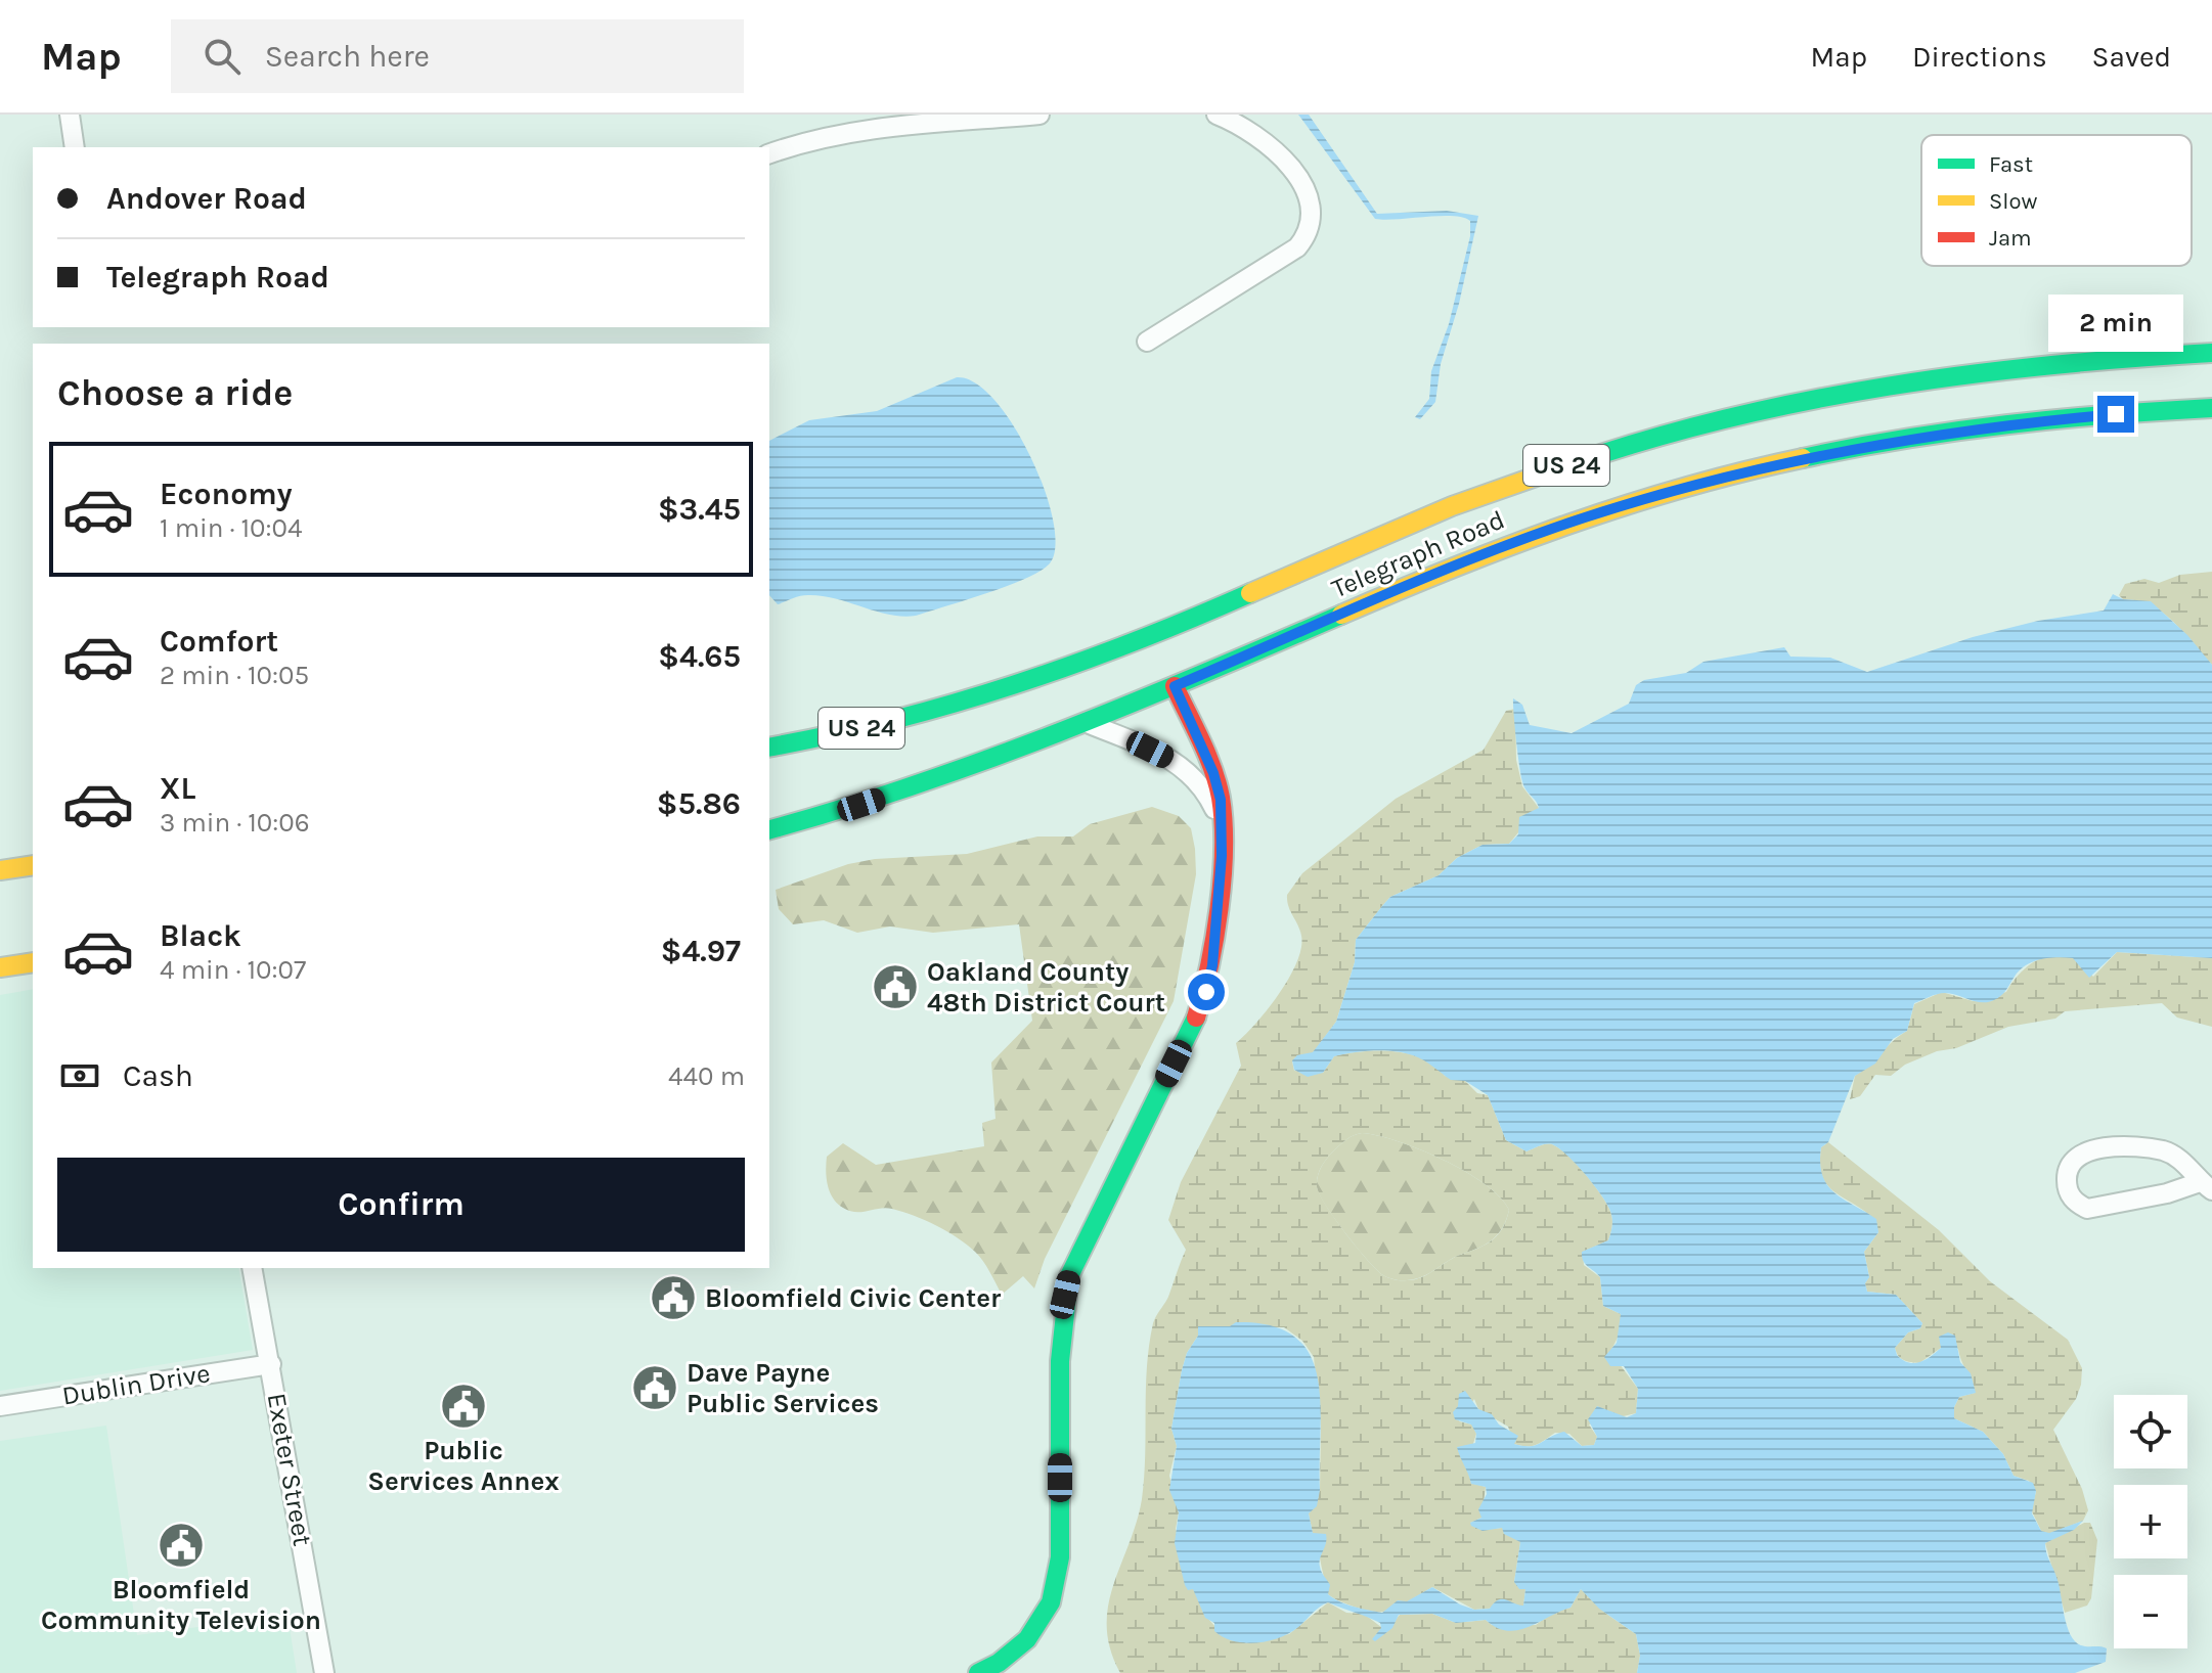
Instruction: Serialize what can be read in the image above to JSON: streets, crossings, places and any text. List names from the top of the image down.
{
  "streets": {
    "main road": ["US 24", "Telegraph Road"],
    "street": ["Dublin Drive", "Exeter Street"]
  },
  "crossings": [
    ["Dublin Drive", "Exeter Street"]
  ],
  "places": {
    "public building": [
      "Oakland County 48th District Court",
      "Bloomfield Civic Center",
      "Dave Payne Public Services",
      "Public Services Annex",
      "Bloomfield Community Television"
    ]
  },
  "legend": ["Fast", "Slow", "Jam"],
  "page": {
    "header": "Map",
    "search": "Search here",
    "nav": ["Map", "Directions", "Saved"],
    "banner": ["Andover Road", "Telegraph Road"],
    "bubble": "2 min",
    "heading": "Choose a ride",
    "list": [
      {
        "name": "Economy",
        "note": "1 min · 10:04",
        "value": "$3.45"
      },
      {
        "name": "Comfort",
        "note": "2 min · 10:05",
        "value": "$4.65"
      },
      {
        "name": "XL",
        "note": "3 min · 10:06",
        "value": "$5.86"
      },
      {
        "name": "Black",
        "note": "4 min · 10:07",
        "value": "$4.97"
      }
    ],
    "pay": ["Cash", "440 m"],
    "buttons": "Confirm",
    "map_buttons": ["+", "−"]
  }
}
